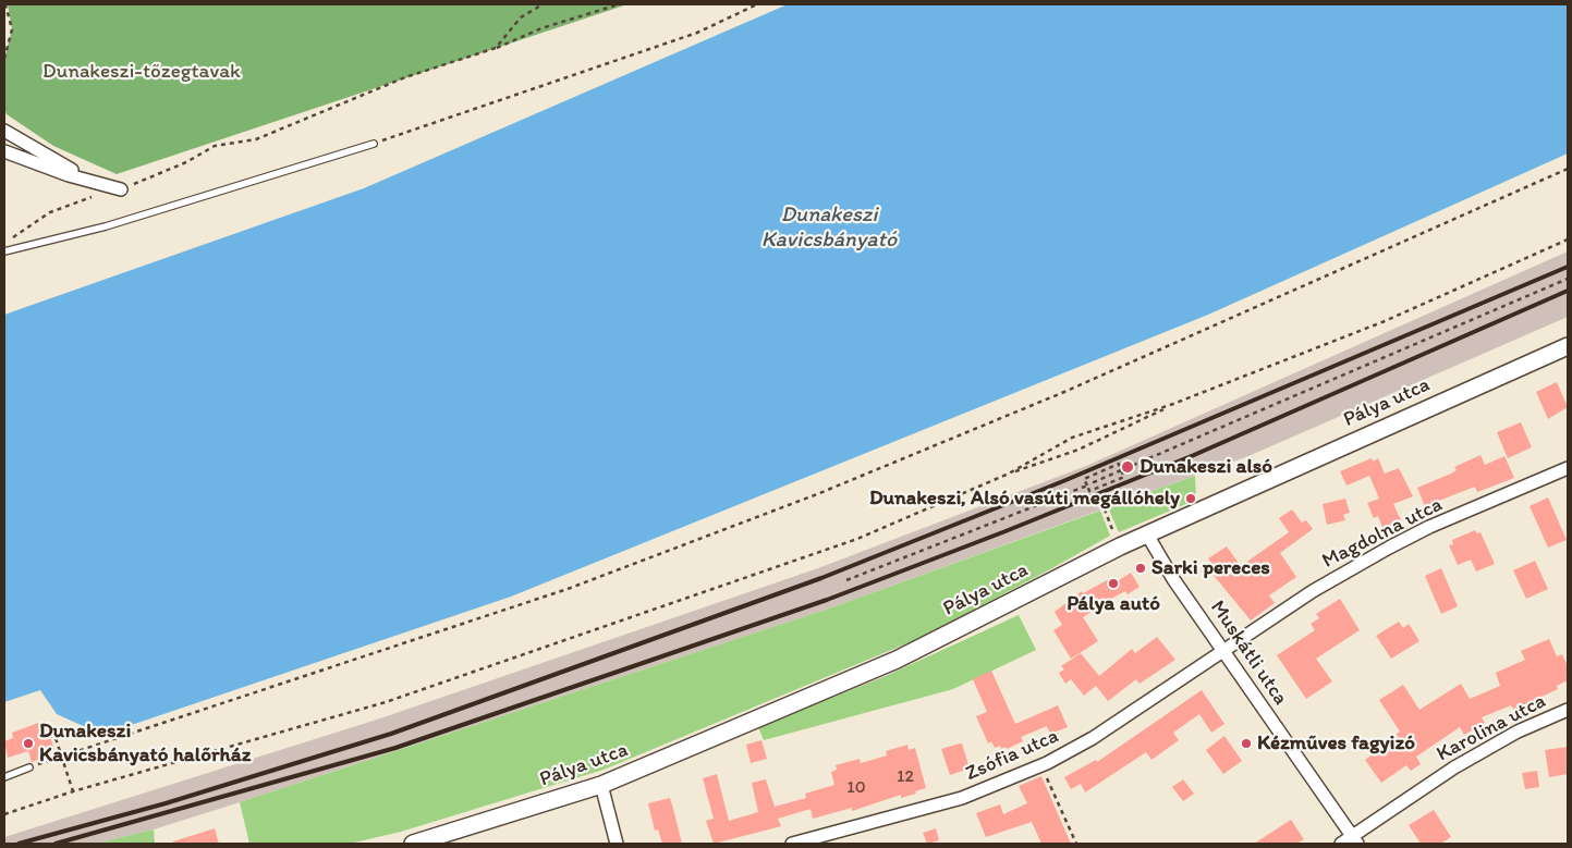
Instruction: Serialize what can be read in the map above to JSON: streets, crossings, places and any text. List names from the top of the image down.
{
  "streets": {
    "street": [
      "Pálya utca",
      "Magdolna utca",
      "Muskátli utca",
      "Karolina utca",
      "Zsófia utca"
    ]
  },
  "crossings": [
    ["Pálya utca", "Muskátli utca"],
    ["Magdolna utca", "Muskátli utca"],
    ["Magdolna utca", "Zsófia utca"],
    ["Muskátli utca", "Karolina utca"],
    ["Muskátli utca", "Zsófia utca"]
  ],
  "water": ["Dunakeszi Kavicsbányató"],
  "parks": ["Dunakeszi-tőzegtavak"],
  "places": [
    "Dunakeszi alsó",
    "Dunakeszi, Alsó vasúti megállóhely",
    "Sarki pereces",
    "Pálya autó",
    "Dunakeszi Kavicsbányató halőrház",
    "Kézműves fagyizó"
  ],
  "house_numbers": ["12", "10"]
}
